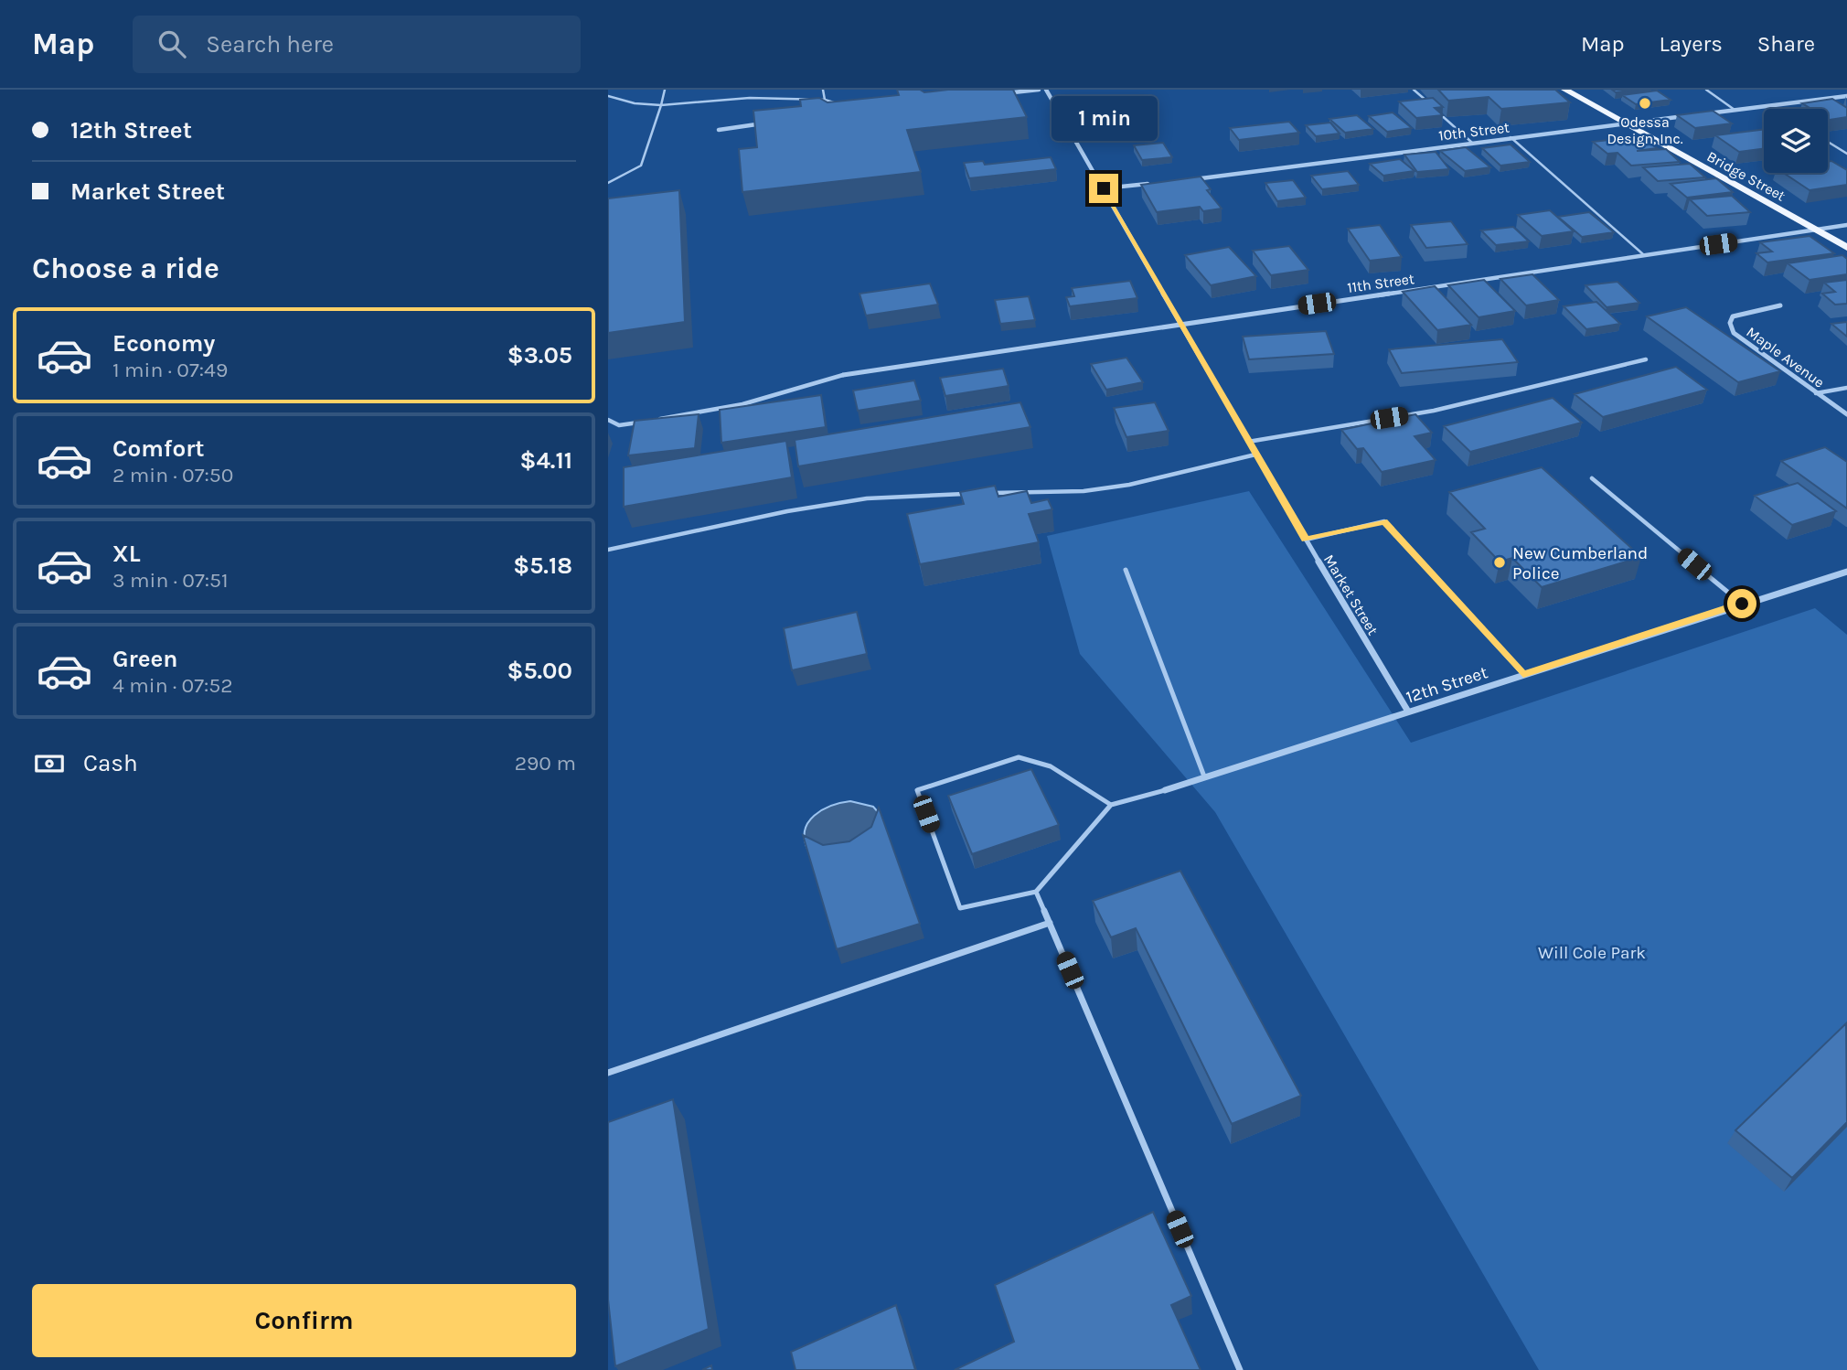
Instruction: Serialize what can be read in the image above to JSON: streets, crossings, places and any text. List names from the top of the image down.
{
  "streets": {
    "main road": ["Bridge Street"],
    "street": [
      "10th Street",
      "11th Street",
      "Maple Avenue",
      "Market Street",
      "12th Street"
    ]
  },
  "crossings": [
    ["10th Street", "Bridge Street"],
    ["Bridge Street", "11th Street"],
    ["11th Street", "Market Street"],
    ["Market Street", "12th Street"]
  ],
  "parks": ["Will Cole Park"],
  "places": ["Odessa Design, Inc.", "New Cumberland Police"],
  "page": {
    "header": "Map",
    "search": "Search here",
    "nav": ["Map", "Layers", "Share"],
    "banner": ["12th Street", "Market Street"],
    "bubble": "1 min",
    "heading": "Choose a ride",
    "list": [
      {
        "name": "Economy",
        "note": "1 min · 07:49",
        "value": "$3.05"
      },
      {
        "name": "Comfort",
        "note": "2 min · 07:50",
        "value": "$4.11"
      },
      {
        "name": "XL",
        "note": "3 min · 07:51",
        "value": "$5.18"
      },
      {
        "name": "Green",
        "note": "4 min · 07:52",
        "value": "$5.00"
      }
    ],
    "pay": ["Cash", "290 m"],
    "buttons": "Confirm"
  }
}
